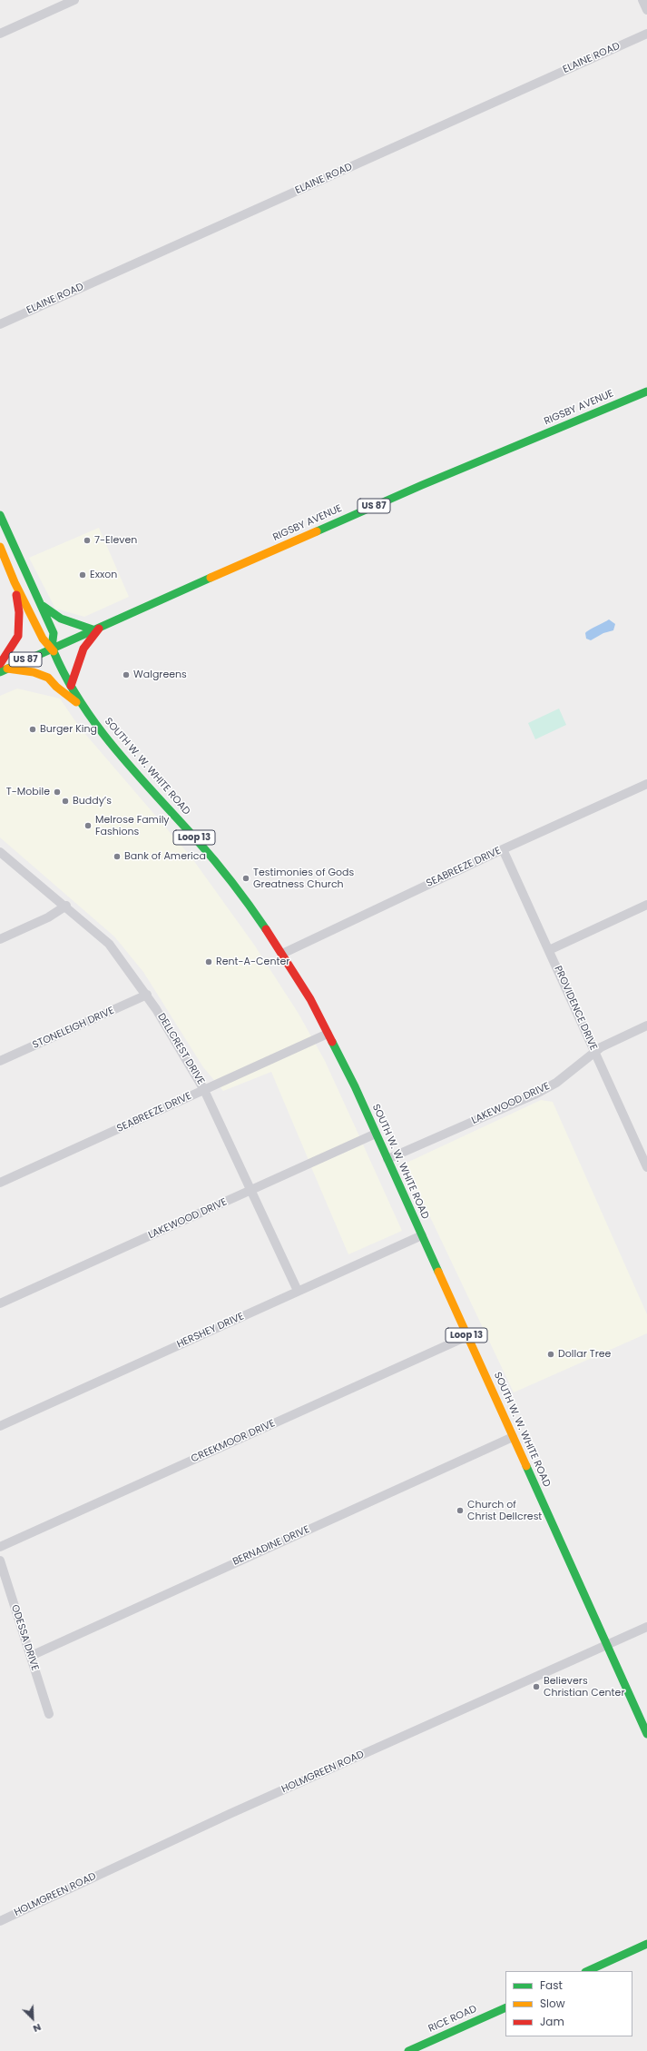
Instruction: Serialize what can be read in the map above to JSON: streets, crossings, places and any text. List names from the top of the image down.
{
  "streets": {
    "main road": [
      "RIGSBY AVENUE",
      "US 87",
      "SOUTH W. W. WHITE ROAD",
      "Loop 13",
      "RICE ROAD"
    ],
    "street": [
      "ELAINE ROAD",
      "SEABREEZE DRIVE",
      "PROVIDENCE DRIVE",
      "STONELEIGH DRIVE",
      "DELLCREST DRIVE",
      "LAKEWOOD DRIVE",
      "HERSHEY DRIVE",
      "CREEKMOOR DRIVE",
      "BERNADINE DRIVE",
      "ODESSA DRIVE",
      "HOLMGREEN ROAD"
    ]
  },
  "crossings": [
    ["RIGSBY AVENUE", "SOUTH W. W. WHITE ROAD"],
    ["SOUTH W. W. WHITE ROAD", "SEABREEZE DRIVE"],
    ["SOUTH W. W. WHITE ROAD", "LAKEWOOD DRIVE"],
    ["SOUTH W. W. WHITE ROAD", "HERSHEY DRIVE"],
    ["SOUTH W. W. WHITE ROAD", "CREEKMOOR DRIVE"],
    ["SOUTH W. W. WHITE ROAD", "BERNADINE DRIVE"],
    ["SOUTH W. W. WHITE ROAD", "HOLMGREEN ROAD"],
    ["SEABREEZE DRIVE", "PROVIDENCE DRIVE"],
    ["SEABREEZE DRIVE", "DELLCREST DRIVE"],
    ["PROVIDENCE DRIVE", "LAKEWOOD DRIVE"],
    ["STONELEIGH DRIVE", "DELLCREST DRIVE"],
    ["DELLCREST DRIVE", "LAKEWOOD DRIVE"],
    ["DELLCREST DRIVE", "HERSHEY DRIVE"],
    ["BERNADINE DRIVE", "ODESSA DRIVE"]
  ],
  "places": [
    "7-Eleven",
    "Exxon",
    "Walgreens",
    "Burger King",
    "T-Mobile",
    "Buddy’s",
    "Melrose Family Fashions",
    "Bank of America",
    "Testimonies of Gods Greatness Church",
    "Rent-A-Center",
    "Dollar Tree",
    "Church of Christ Dellcrest",
    "Believers Christian Center"
  ],
  "legend": ["Fast", "Slow", "Jam"],
  "north": "bottom right"
}
